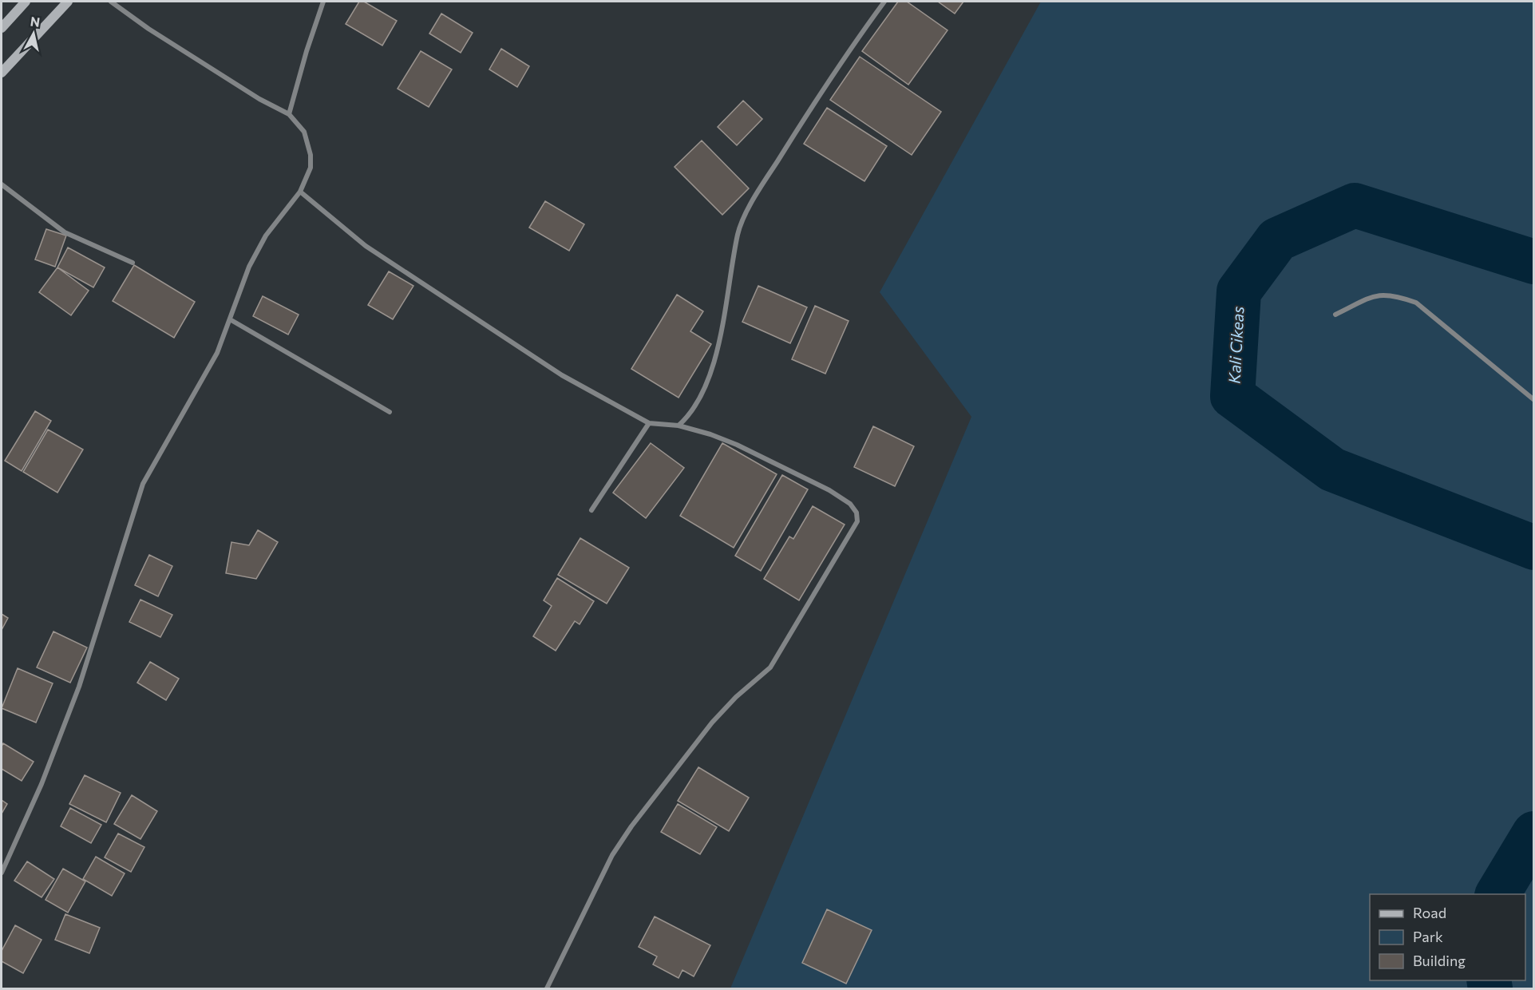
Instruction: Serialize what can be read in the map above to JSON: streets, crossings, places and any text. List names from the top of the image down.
{
  "water": ["Kali Cikeas"],
  "legend": ["Road", "Park", "Building"],
  "north": "top"
}
